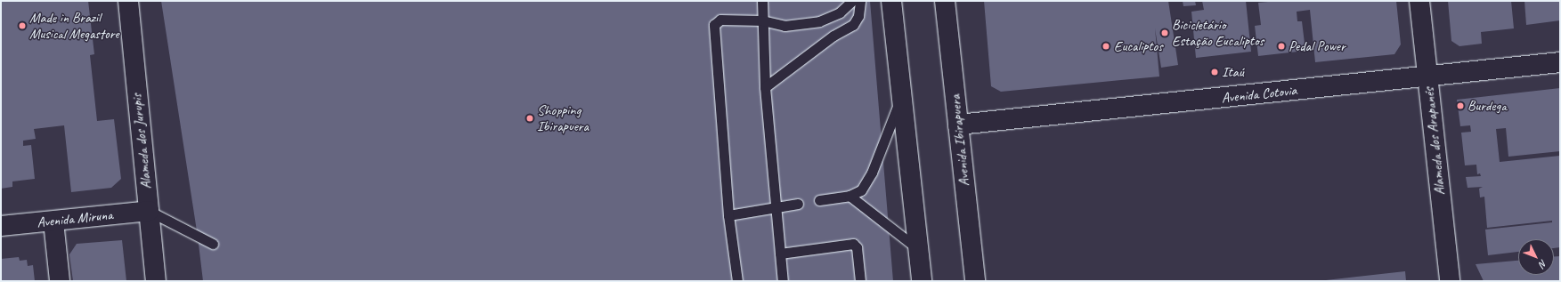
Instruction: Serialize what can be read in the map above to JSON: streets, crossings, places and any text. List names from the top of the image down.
{
  "streets": {
    "street": [
      "Avenida Cotovia",
      "Avenida Ibirapuera",
      "Alameda dos Jurupis",
      "Alameda dos Arapanés",
      "Avenida Miruna"
    ]
  },
  "crossings": [
    ["Avenida Cotovia", "Avenida Ibirapuera"],
    ["Avenida Cotovia", "Alameda dos Arapanés"],
    ["Alameda dos Jurupis", "Avenida Miruna"]
  ],
  "places": [
    "Made in Brazil Musical Megastore",
    "Bicicletário Estação Eucaliptos",
    "Eucaliptos",
    "Pedal Power",
    "Itaú",
    "Burdega",
    "Shopping Ibirapuera"
  ],
  "north": "bottom right"
}
